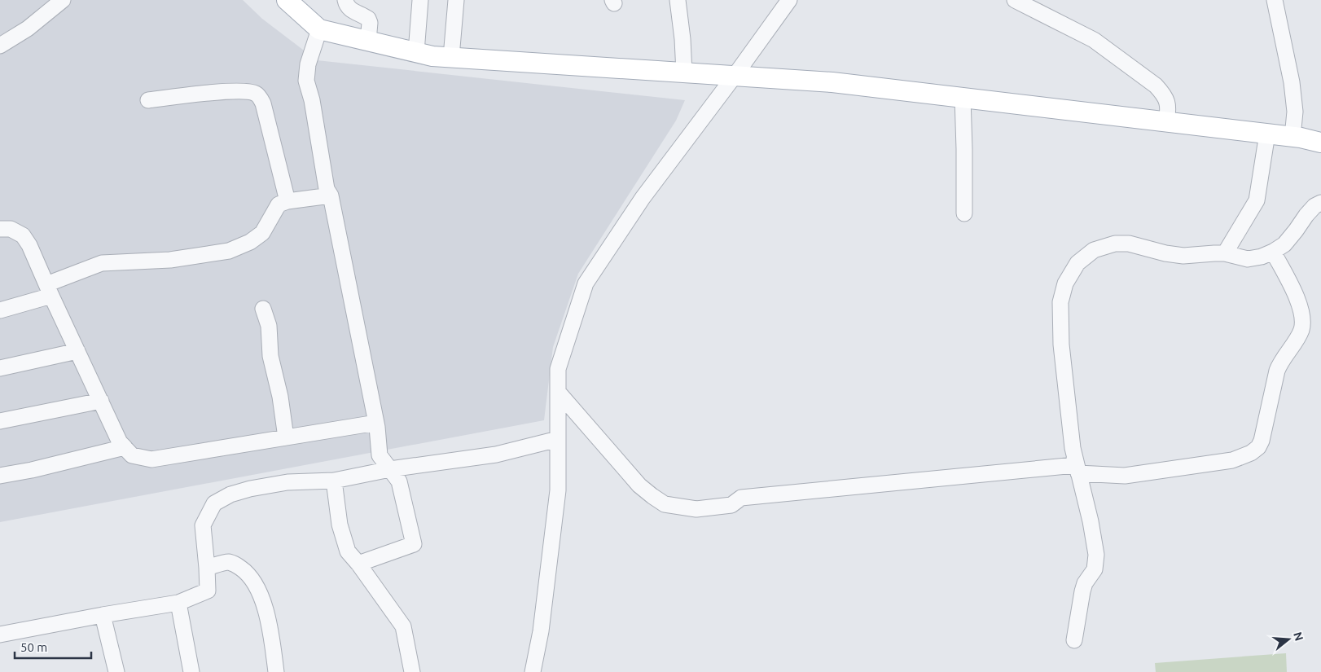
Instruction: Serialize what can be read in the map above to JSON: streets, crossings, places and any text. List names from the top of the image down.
{
  "scale_bar": "50 m",
  "north": "right"
}
